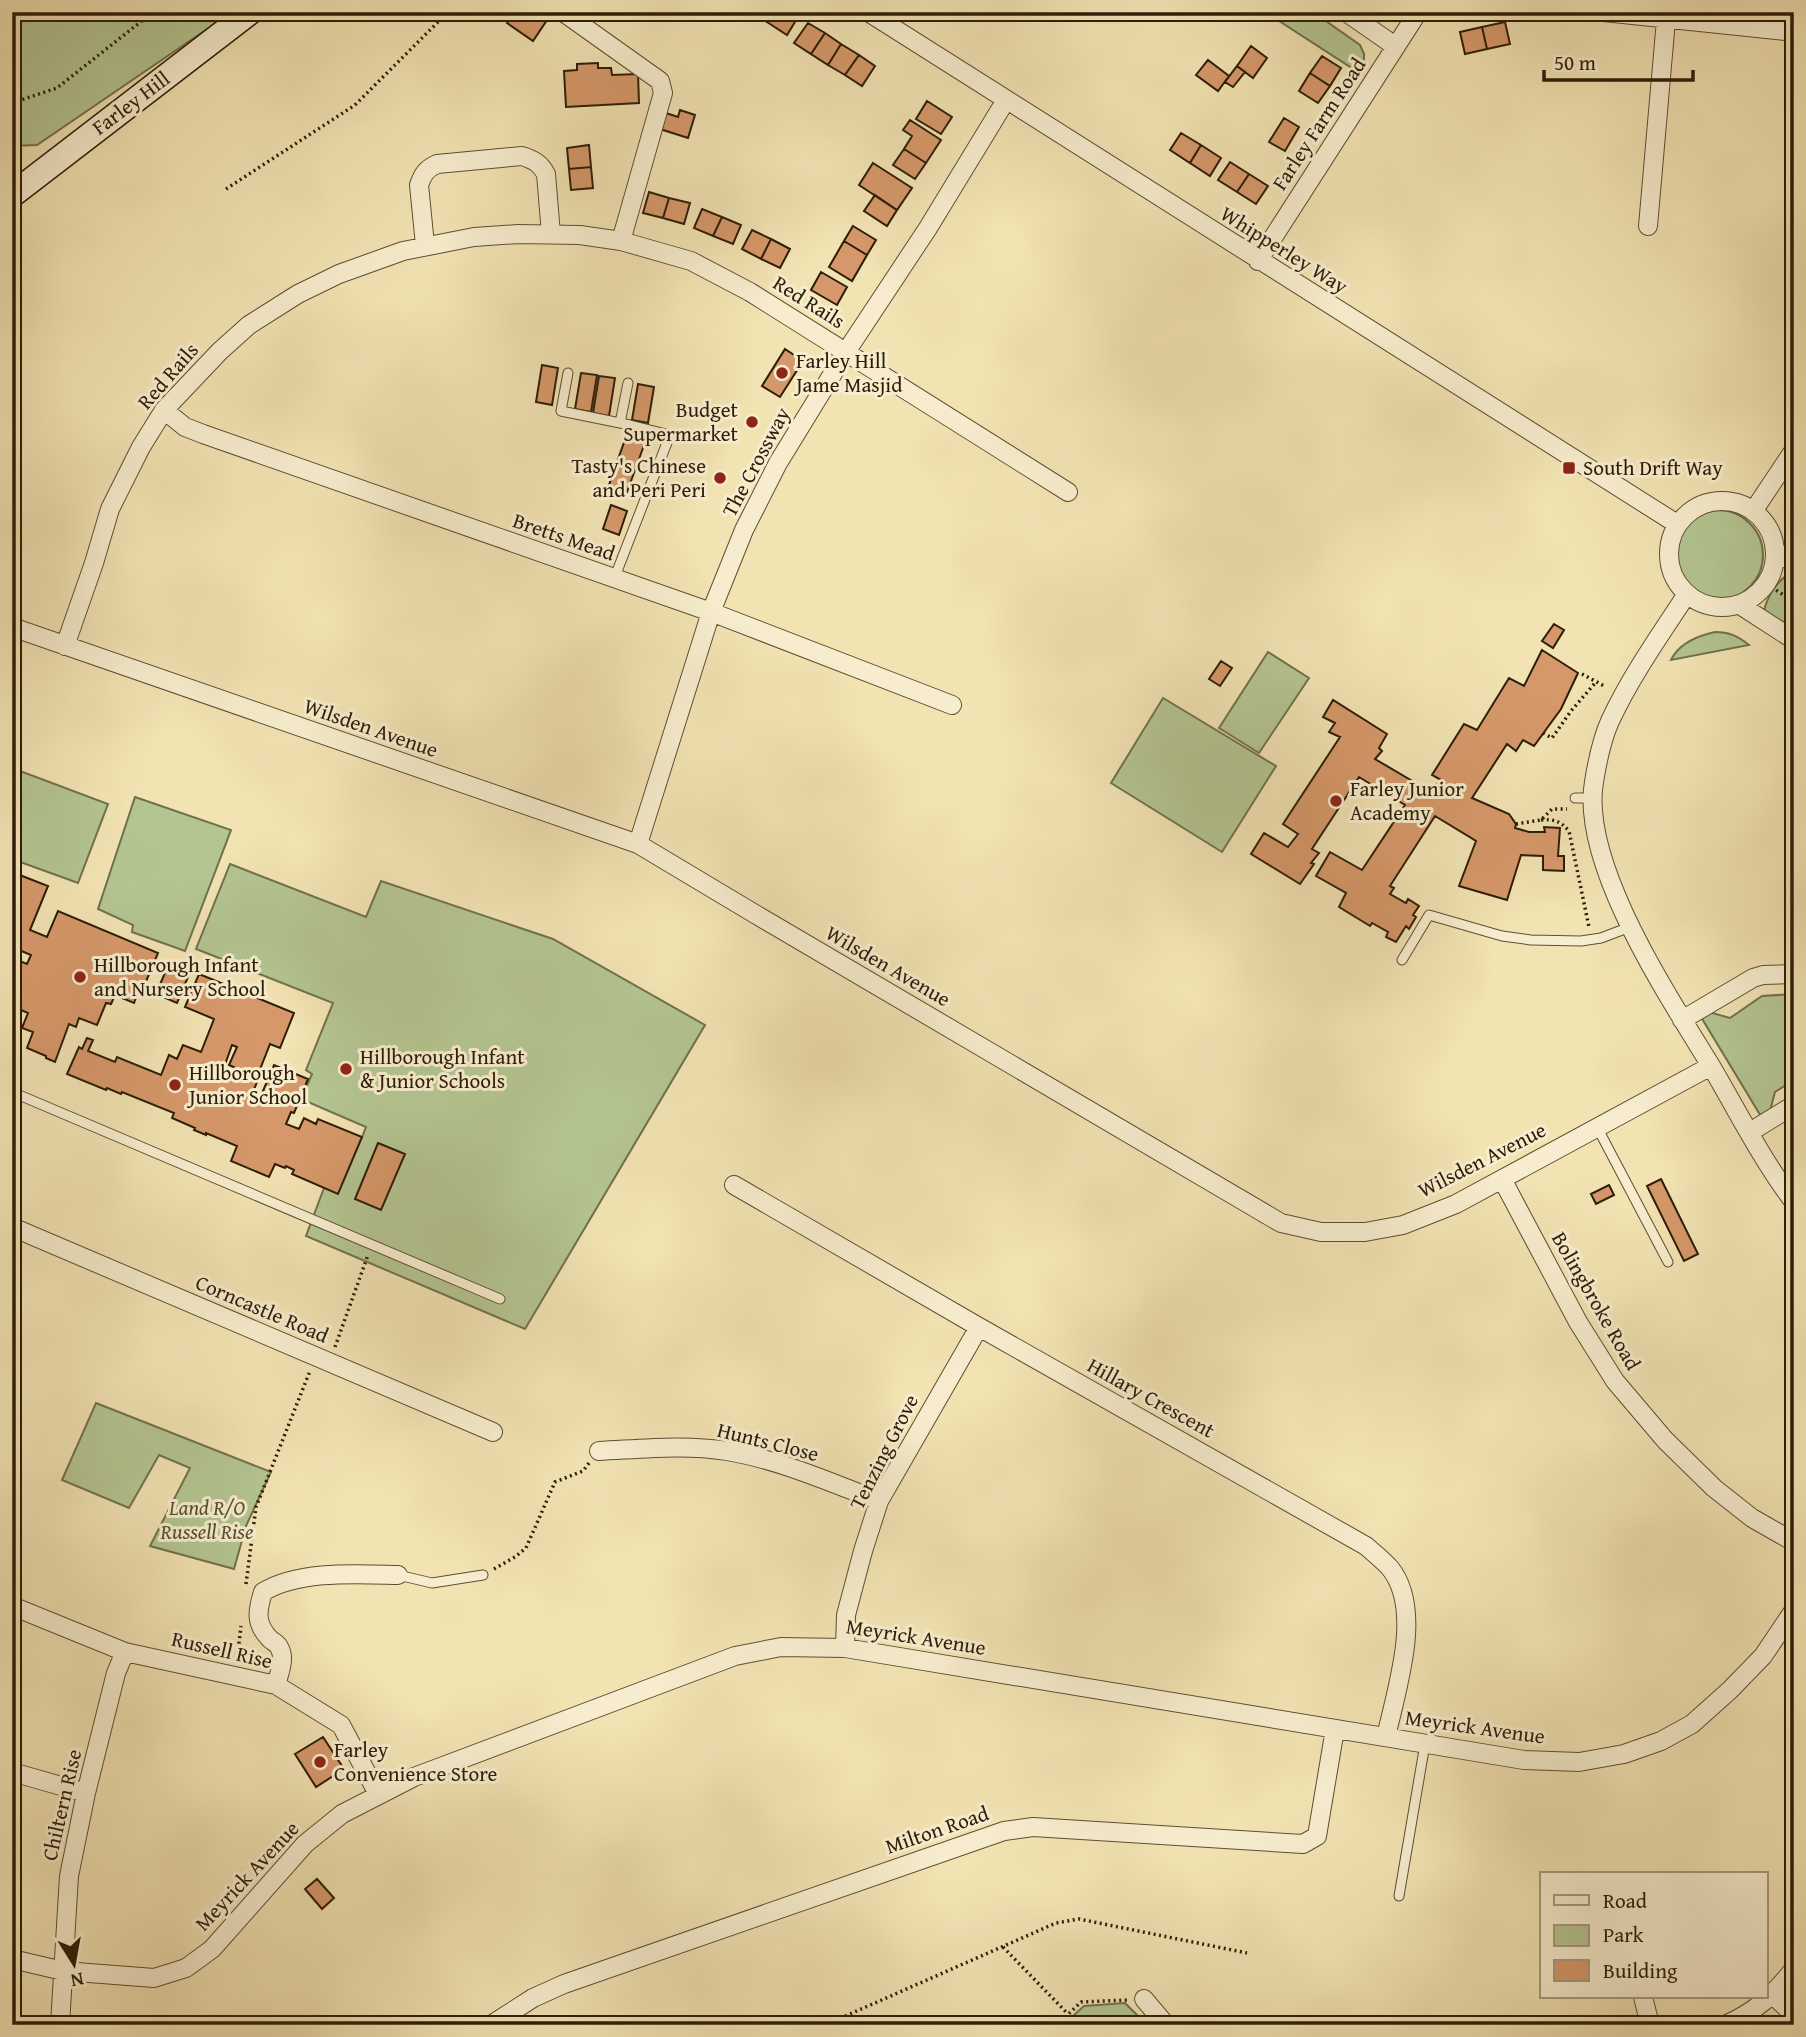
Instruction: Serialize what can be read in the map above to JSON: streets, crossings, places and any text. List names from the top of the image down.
{
  "streets": {
    "main road": ["Farley Hill"],
    "street": [
      "Farley Farm Road",
      "Whipperley Way",
      "Red Rails",
      "The Crossway",
      "Bretts Mead",
      "Wilsden Avenue",
      "Bolingbroke Road",
      "Corncastle Road",
      "Hillary Crescent",
      "Hunts Close",
      "Tenzing Grove",
      "Meyrick Avenue",
      "Russell Rise",
      "Chiltern Rise",
      "Milton Road"
    ]
  },
  "crossings": [
    ["Farley Farm Road", "Whipperley Way"],
    ["Whipperley Way", "The Crossway"],
    ["Red Rails", "The Crossway"],
    ["Red Rails", "Bretts Mead"],
    ["Red Rails", "Wilsden Avenue"],
    ["The Crossway", "Bretts Mead"],
    ["The Crossway", "Wilsden Avenue"],
    ["Wilsden Avenue", "Bolingbroke Road"],
    ["Hillary Crescent", "Tenzing Grove"],
    ["Hillary Crescent", "Meyrick Avenue"],
    ["Hunts Close", "Tenzing Grove"],
    ["Tenzing Grove", "Meyrick Avenue"],
    ["Meyrick Avenue", "Russell Rise"],
    ["Meyrick Avenue", "Chiltern Rise"],
    ["Meyrick Avenue", "Milton Road"],
    ["Russell Rise", "Chiltern Rise"]
  ],
  "parks": ["Land R/O Russell Rise"],
  "places": {
    "other": [
      "Farley Hill Jame Masjid",
      "Budget Supermarket",
      "Tasty's Chinese and Peri Peri",
      "Farley Junior Academy",
      "Hillborough Infant and Nursery School",
      "Hillborough Infant & Junior Schools",
      "Hillborough Junior School",
      "Farley Convenience Store"
    ],
    "transit": ["South Drift Way"]
  },
  "legend": ["Road", "Park", "Building"],
  "scale_bar": "50 m",
  "north": "bottom"
}
